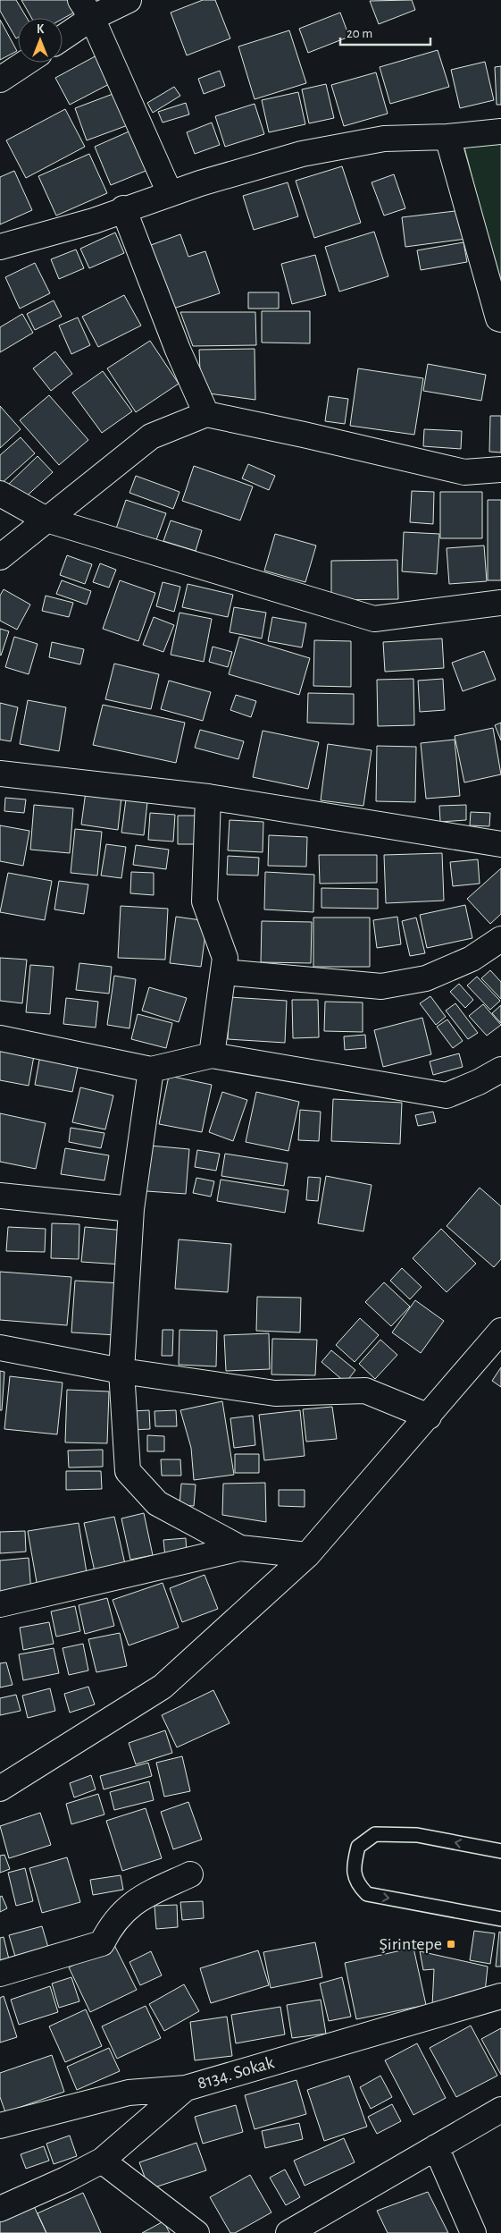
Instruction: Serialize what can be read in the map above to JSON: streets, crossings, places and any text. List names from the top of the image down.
{
  "streets": {
    "street": ["8134. Sokak"]
  },
  "places": {
    "transit": ["Şirintepe"]
  },
  "scale_bar": "20 m",
  "north": "top"
}
